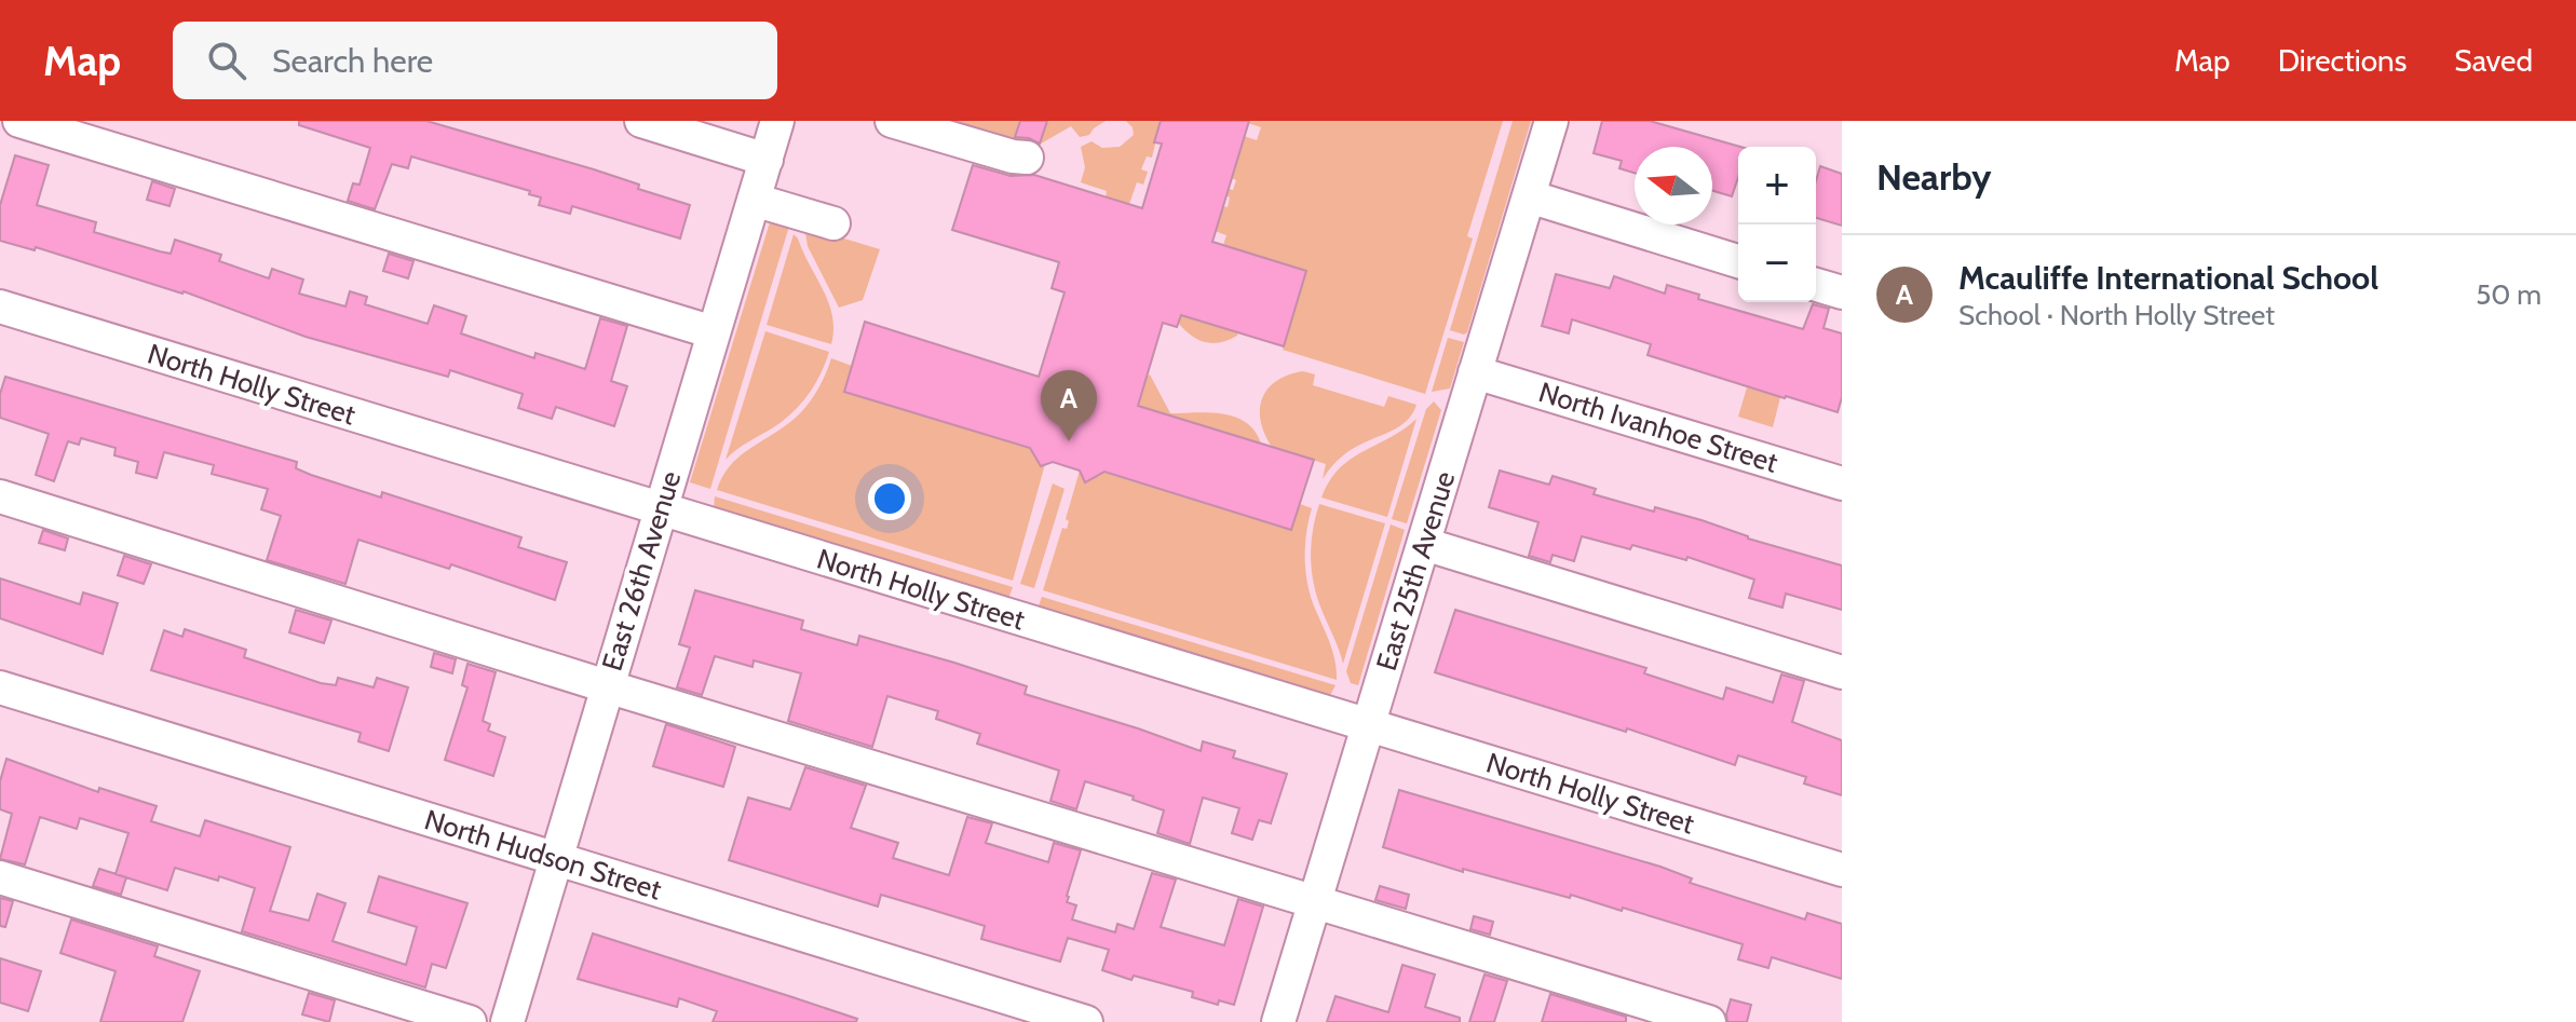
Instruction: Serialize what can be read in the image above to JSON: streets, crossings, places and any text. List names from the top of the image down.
{
  "streets": {
    "street": [
      "North Holly Street",
      "North Ivanhoe Street",
      "East 26th Avenue",
      "East 25th Avenue",
      "North Hudson Street"
    ]
  },
  "crossings": [
    ["North Holly Street", "East 26th Avenue"],
    ["North Holly Street", "East 25th Avenue"],
    ["North Ivanhoe Street", "East 25th Avenue"],
    ["East 26th Avenue", "North Hudson Street"]
  ],
  "north": "left",
  "page": {
    "header": "Map",
    "search": "Search here",
    "nav": ["Map", "Directions", "Saved"],
    "heading": "Nearby",
    "map_buttons": ["+", "−"],
    "list": [
      {
        "mark": "A",
        "name": "Mcauliffe International School",
        "note": "School · North Holly Street",
        "value": "50 m"
      }
    ],
    "pins": "A"
  }
}
